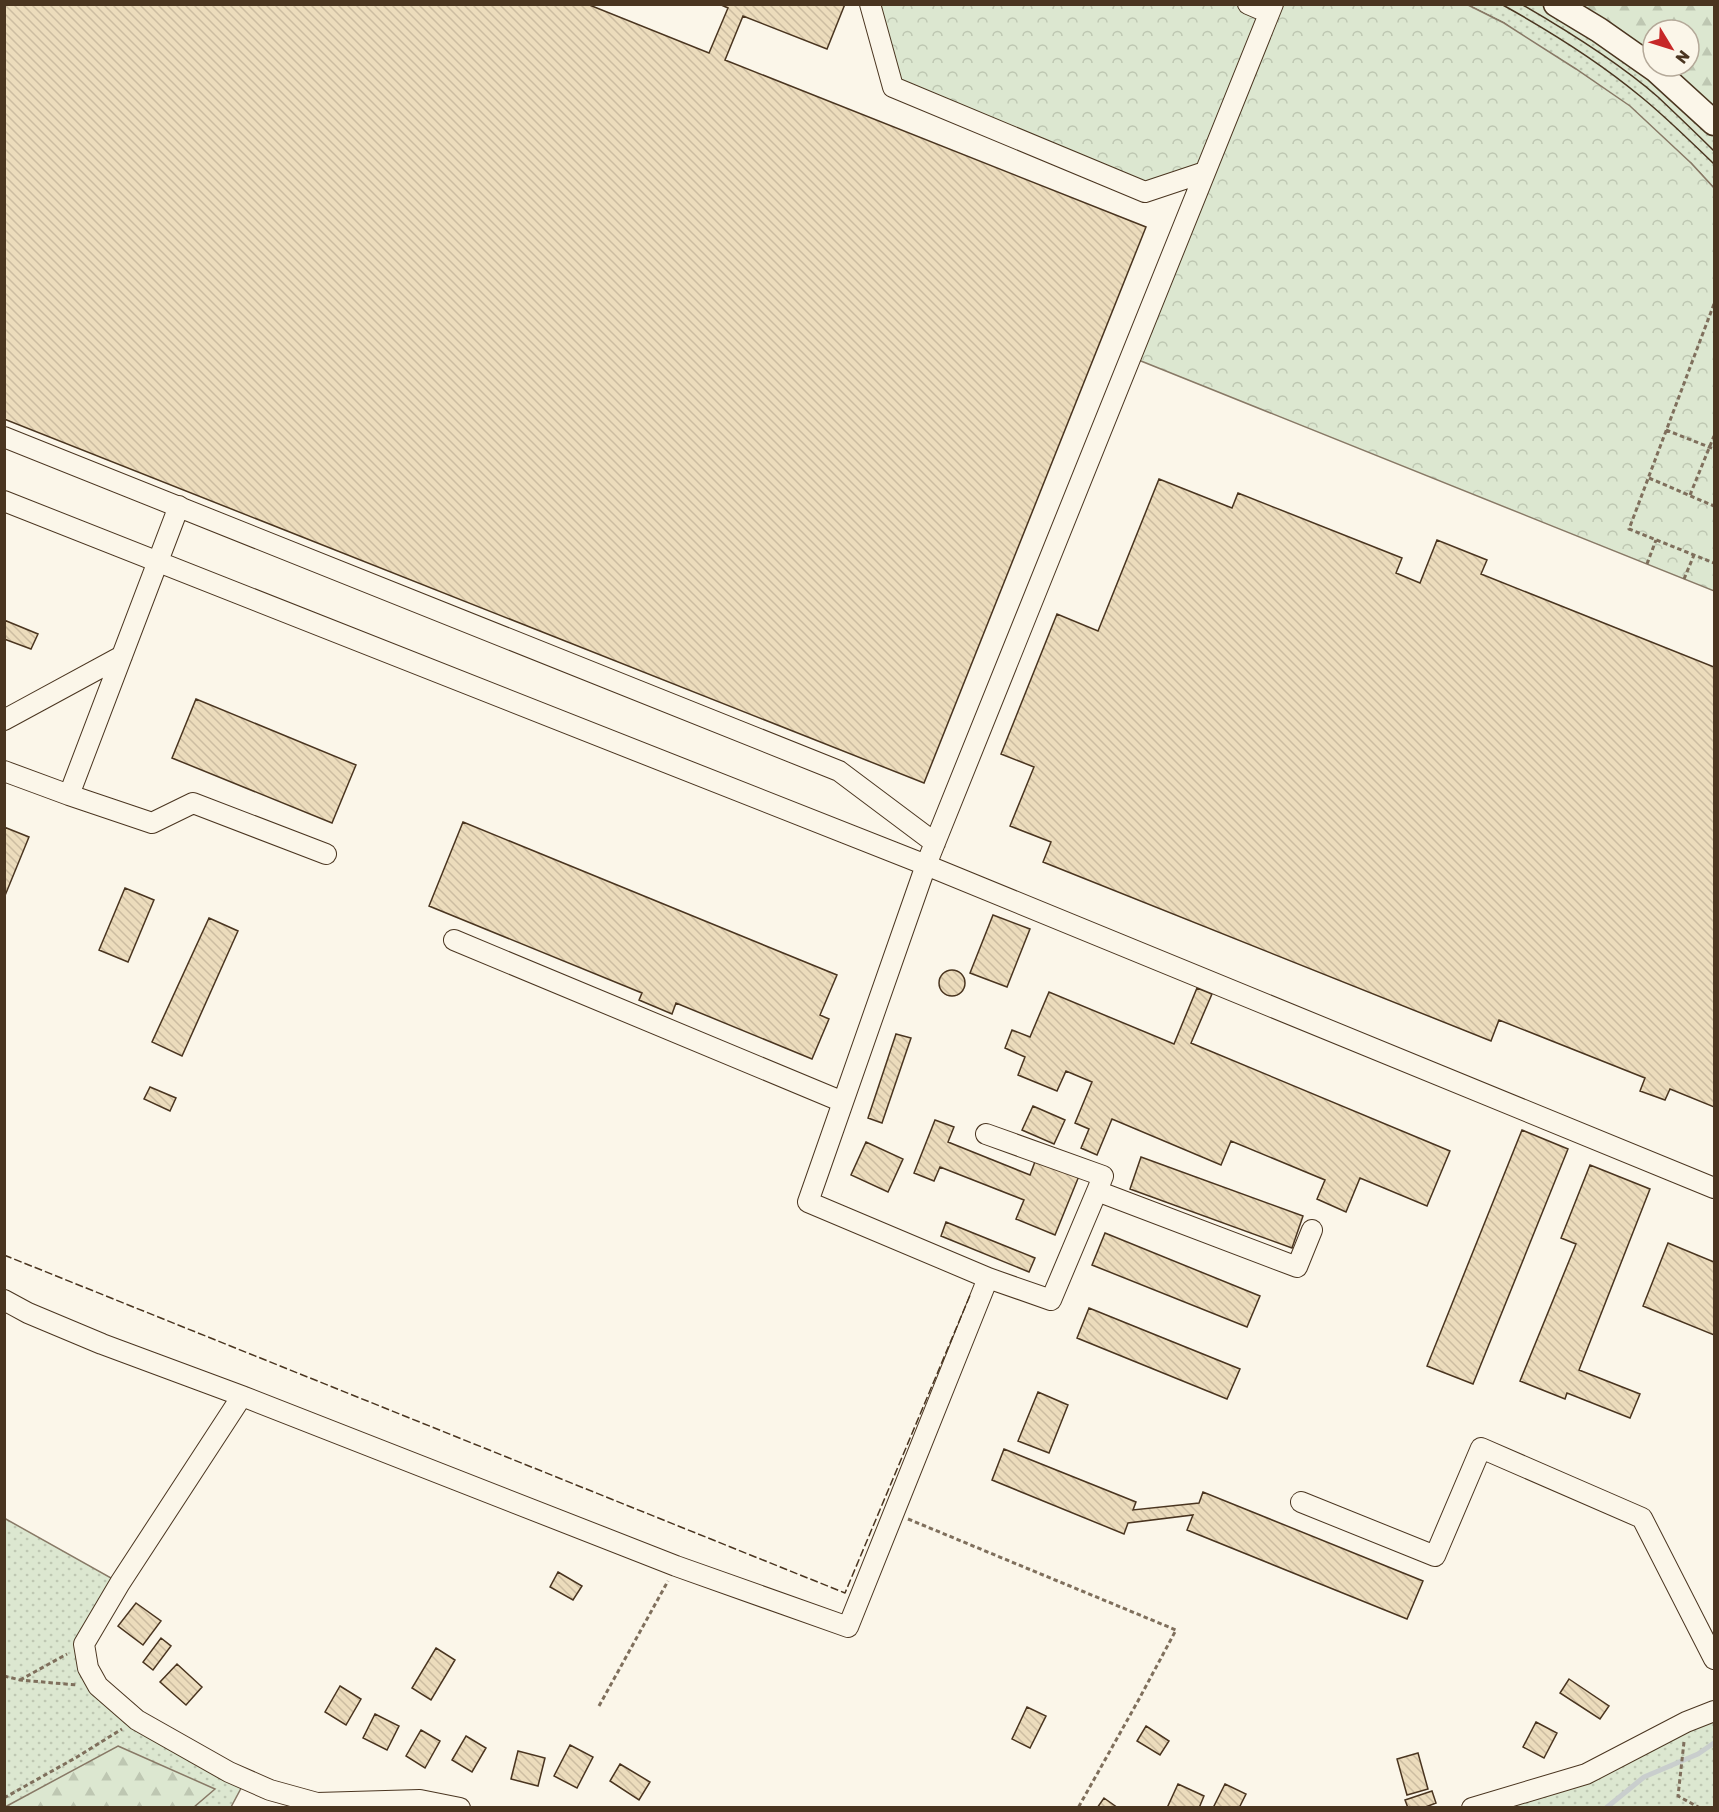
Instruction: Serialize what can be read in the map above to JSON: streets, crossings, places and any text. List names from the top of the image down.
{
  "north": "bottom right"
}
